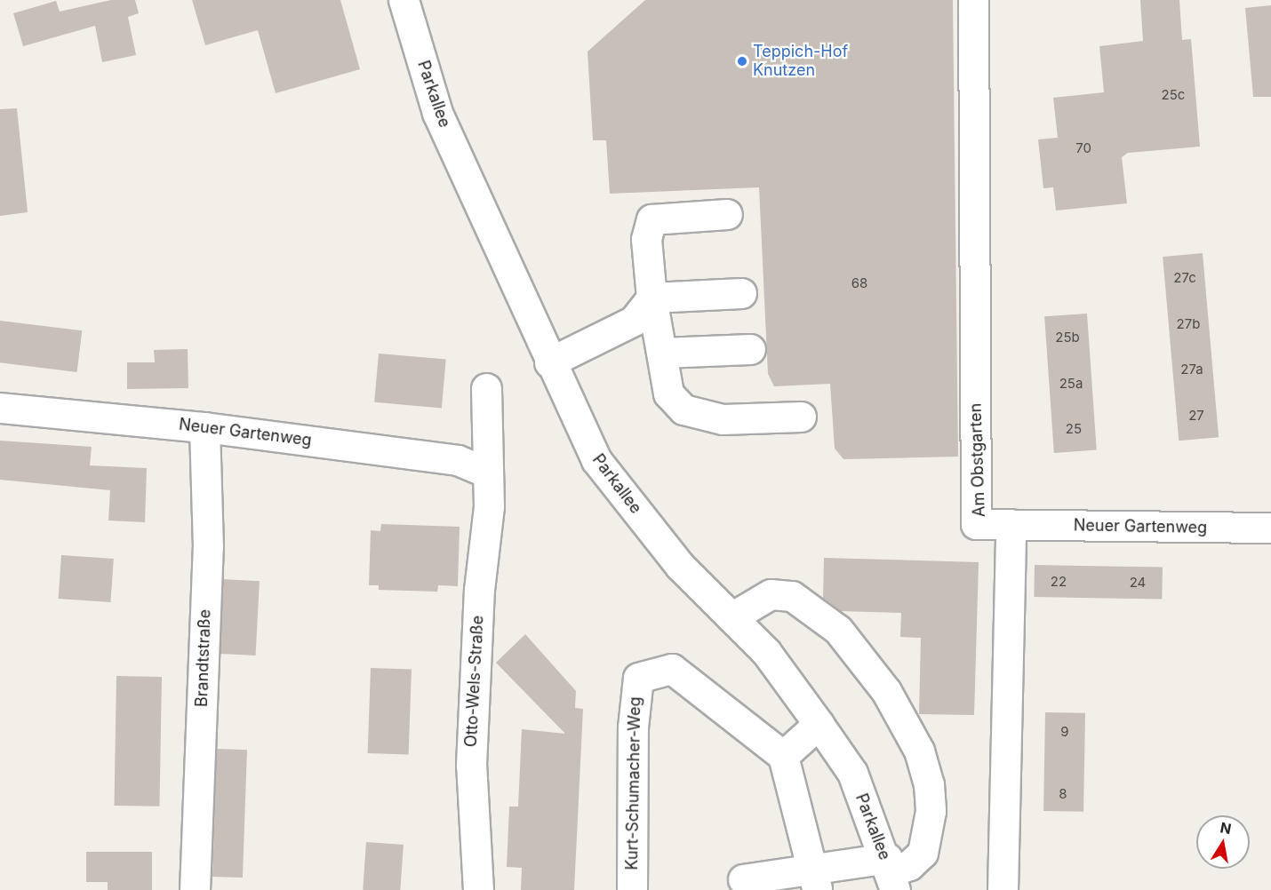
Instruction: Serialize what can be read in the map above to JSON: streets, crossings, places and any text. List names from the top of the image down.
{
  "streets": {
    "street": [
      "Parkallee",
      "Neuer Gartenweg",
      "Am Obstgarten",
      "Brandtstraße",
      "Otto-Wels-Straße",
      "Kurt-Schumacher-Weg"
    ]
  },
  "crossings": [
    ["Neuer Gartenweg", "Am Obstgarten"],
    ["Neuer Gartenweg", "Brandtstraße"],
    ["Neuer Gartenweg", "Otto-Wels-Straße"]
  ],
  "places": ["Teppich-Hof Knutzen"],
  "house_numbers": [
    "25c",
    "70",
    "27c",
    "68",
    "27b",
    "25b",
    "27a",
    "25a",
    "27",
    "25",
    "22",
    "24",
    "9",
    "8"
  ],
  "north": "top"
}
